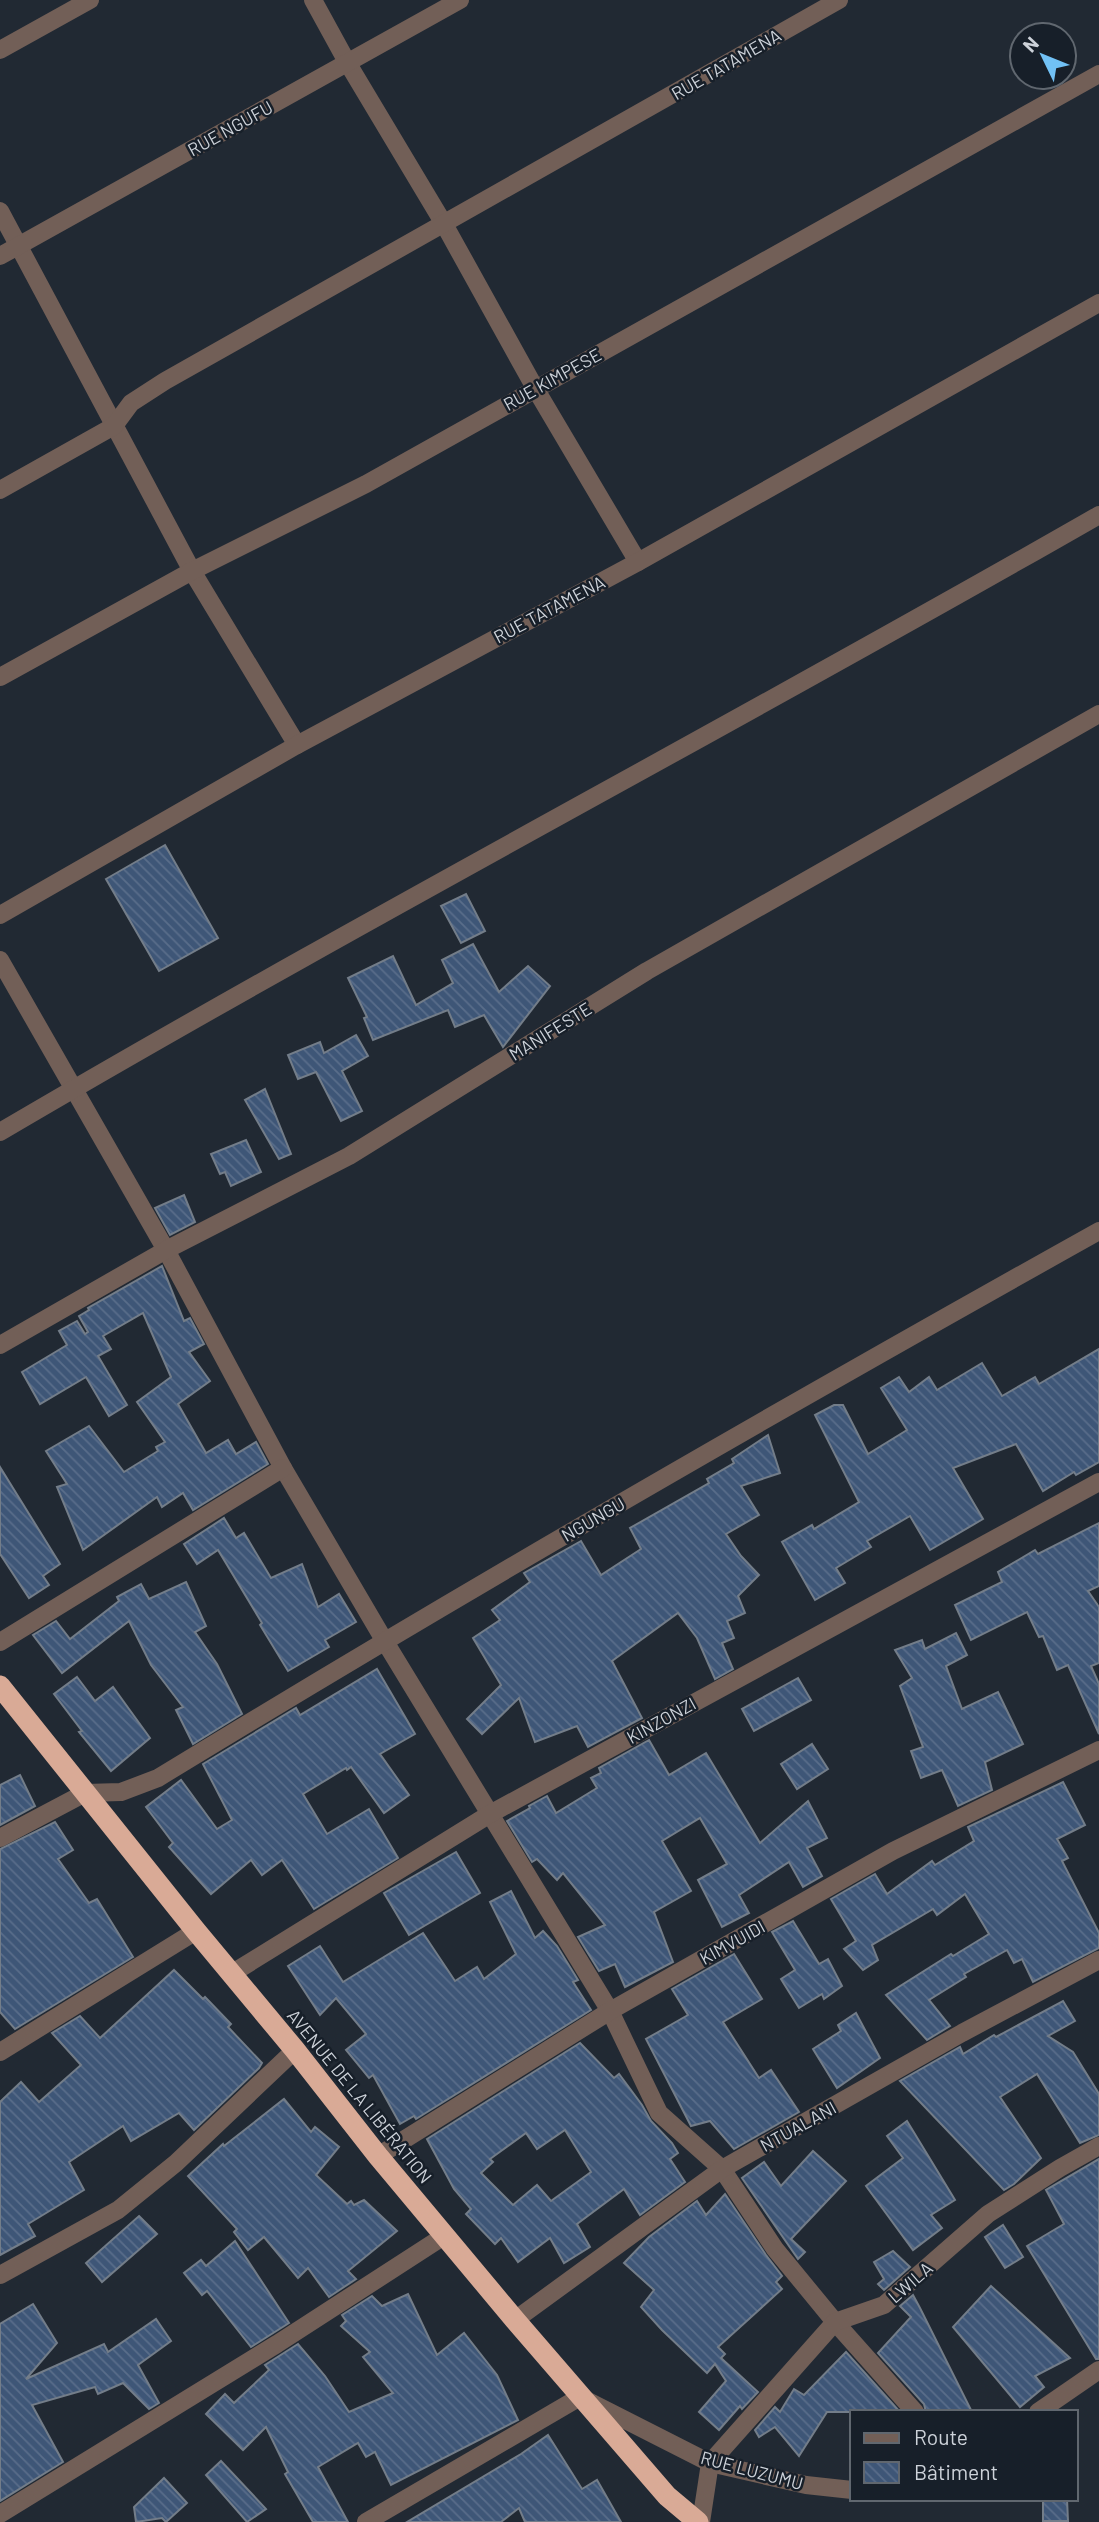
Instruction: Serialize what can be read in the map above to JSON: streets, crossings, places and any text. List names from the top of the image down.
{
  "streets": {
    "highway": ["AVENUE DE LA LIBÉRATION"],
    "street": [
      "RUE TATAMENA",
      "RUE NGUFU",
      "RUE KIMPESE",
      "MANIFESTE",
      "NGUNGU",
      "KINZONZI",
      "KIMVUIDI",
      "NTUALANI",
      "LWILA",
      "RUE LUZUMU"
    ]
  },
  "crossings": [
    ["NGUNGU", "AVENUE DE LA LIBÉRATION"],
    ["KINZONZI", "AVENUE DE LA LIBÉRATION"],
    ["KIMVUIDI", "AVENUE DE LA LIBÉRATION"],
    ["AVENUE DE LA LIBÉRATION", "NTUALANI"],
    ["AVENUE DE LA LIBÉRATION", "RUE LUZUMU"],
    ["LWILA", "RUE LUZUMU"]
  ],
  "legend": ["Route", "Bâtiment"],
  "north": "top left"
}
